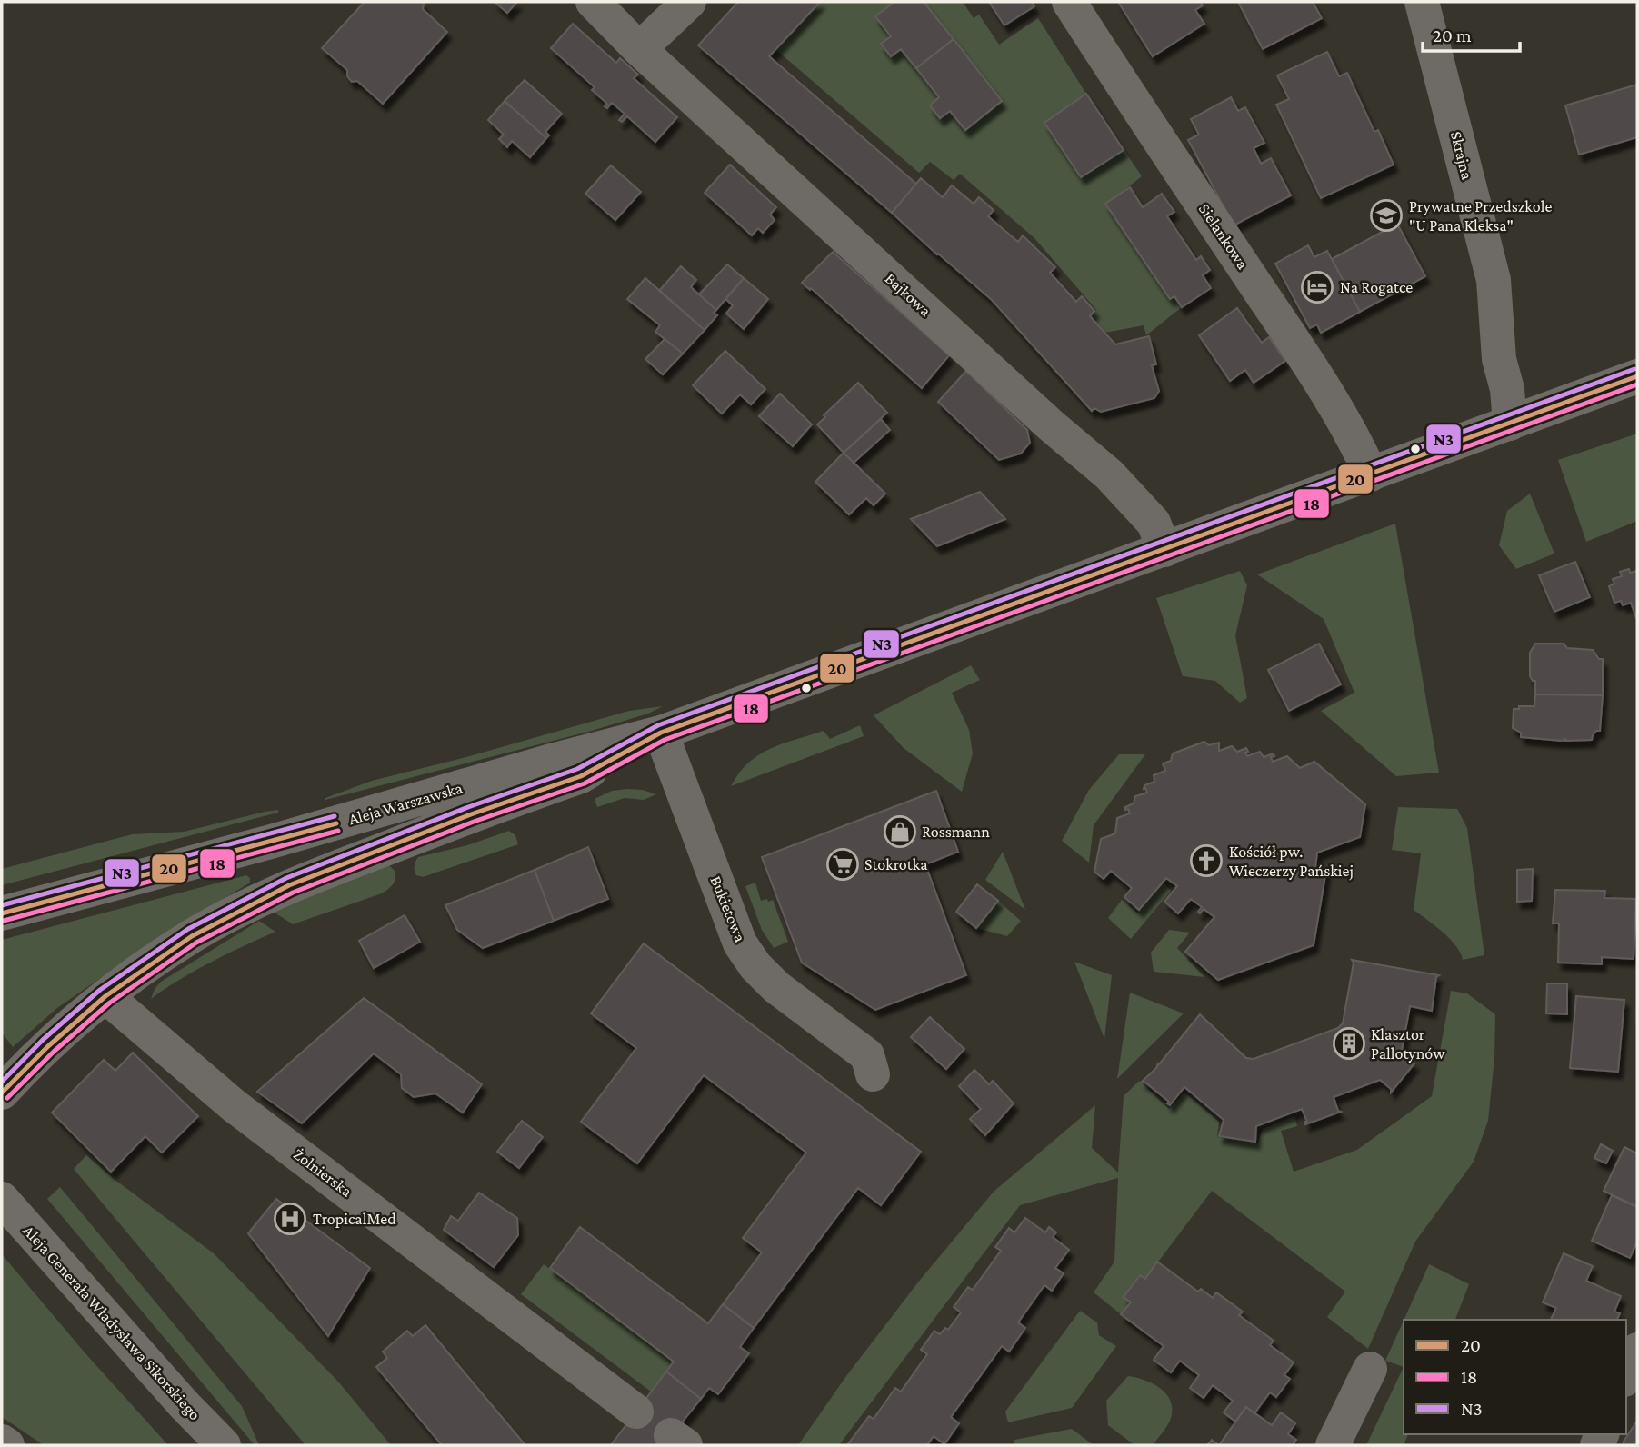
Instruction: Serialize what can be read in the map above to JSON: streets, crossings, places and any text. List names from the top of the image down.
{
  "streets": {
    "main road": ["Aleja Generała Władysława Sikorskiego"],
    "street": [
      "Skrajna",
      "Sielankowa",
      "Bajkowa",
      "Aleja Warszawska",
      "Bukietowa",
      "Żołnierska"
    ]
  },
  "crossings": [
    ["Skrajna", "Aleja Warszawska"],
    ["Sielankowa", "Aleja Warszawska"],
    ["Bajkowa", "Aleja Warszawska"],
    ["Aleja Warszawska", "Bukietowa"],
    ["Aleja Warszawska", "Żołnierska"]
  ],
  "places": {
    "school or university": ["Prywatne Przedszkole \"U Pana Kleksa\""],
    "hotel": ["Na Rogatce"],
    "shop": ["Rossmann"],
    "church": ["Kościół pw. Wieczerzy Pańskiej"],
    "supermarket": ["Stokrotka"],
    "building": ["Klasztor Pallotynów"],
    "hospital": ["TropicalMed"]
  },
  "lines": ["transit line N3", "transit line 20", "transit line 18"],
  "legend": ["20", "18", "N3"],
  "scale_bar": "20 m"
}
